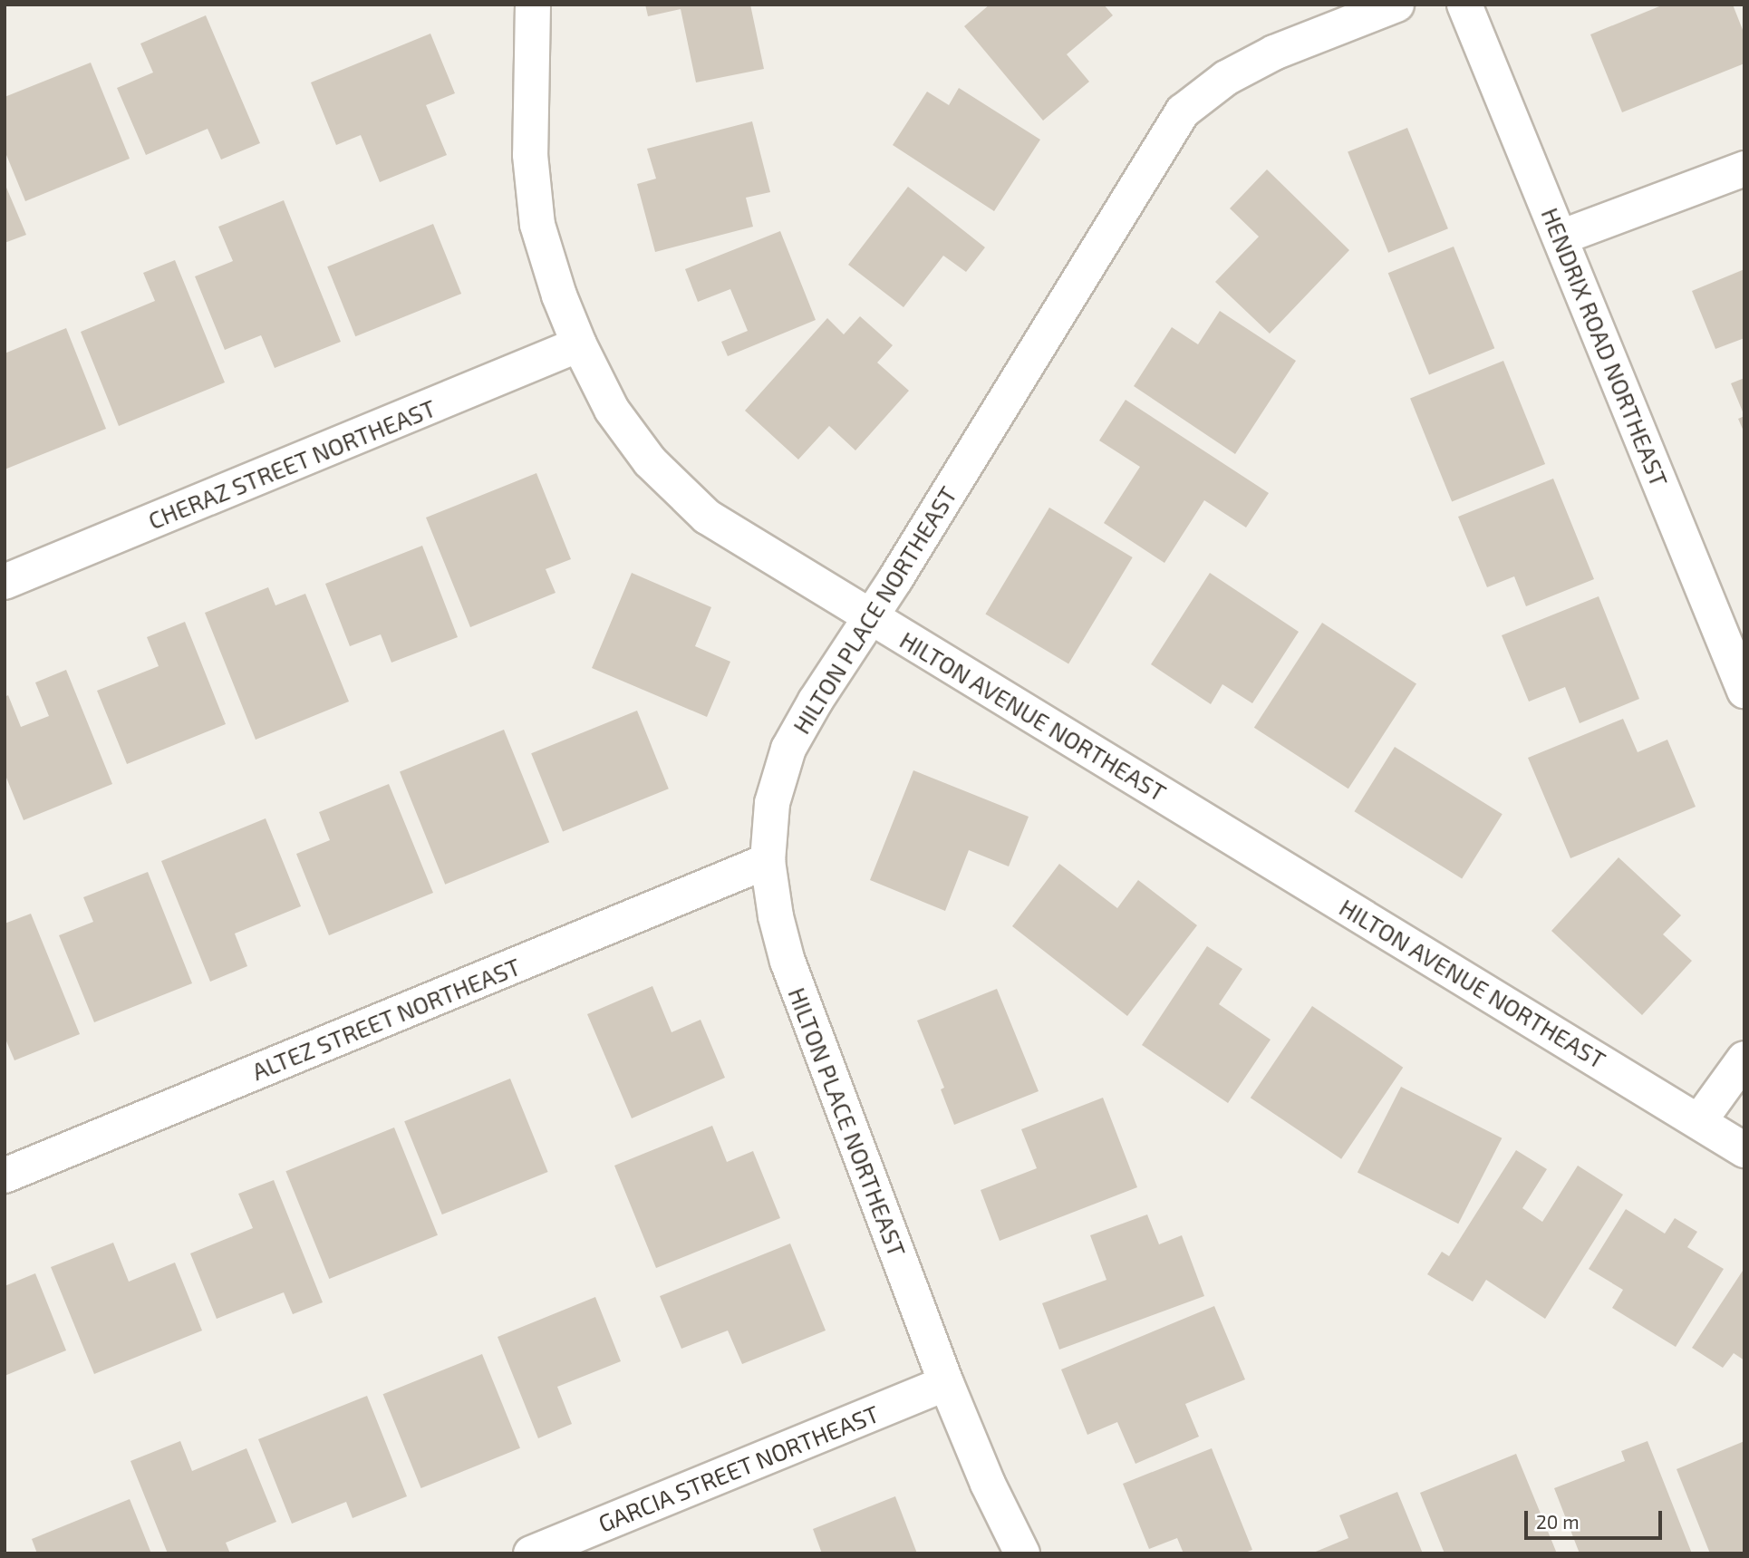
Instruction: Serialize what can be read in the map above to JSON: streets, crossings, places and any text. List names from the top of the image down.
{
  "streets": {
    "street": [
      "HENDRIX ROAD NORTHEAST",
      "CHERAZ STREET NORTHEAST",
      "HILTON PLACE NORTHEAST",
      "HILTON AVENUE NORTHEAST",
      "ALTEZ STREET NORTHEAST",
      "GARCIA STREET NORTHEAST"
    ]
  },
  "crossings": [
    ["CHERAZ STREET NORTHEAST", "HILTON AVENUE NORTHEAST"],
    ["HILTON PLACE NORTHEAST", "HILTON AVENUE NORTHEAST"],
    ["HILTON PLACE NORTHEAST", "ALTEZ STREET NORTHEAST"],
    ["HILTON PLACE NORTHEAST", "GARCIA STREET NORTHEAST"]
  ],
  "scale_bar": "20 m"
}
